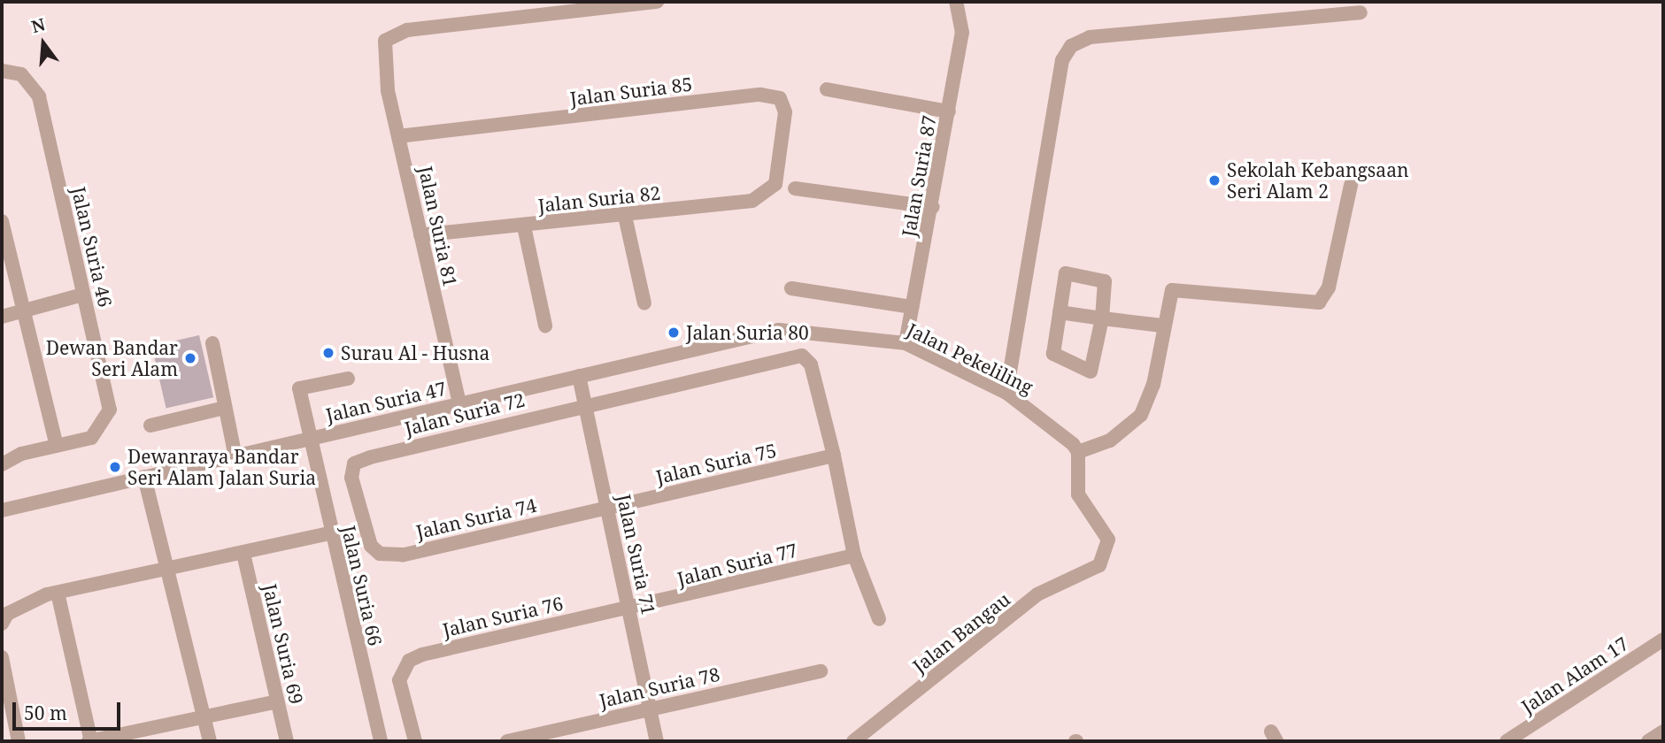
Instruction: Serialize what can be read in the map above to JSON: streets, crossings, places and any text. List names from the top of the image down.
{
  "streets": {
    "street": [
      "Jalan Suria 85",
      "Jalan Suria 87",
      "Jalan Suria 82",
      "Jalan Suria 81",
      "Jalan Suria 46",
      "Jalan Pekeliling",
      "Jalan Suria 47",
      "Jalan Suria 72",
      "Jalan Suria 75",
      "Jalan Suria 74",
      "Jalan Suria 71",
      "Jalan Suria 77",
      "Jalan Suria 66",
      "Jalan Suria 76",
      "Jalan Bangau",
      "Jalan Suria 69",
      "Jalan Alam 17",
      "Jalan Suria 78"
    ]
  },
  "crossings": [
    ["Jalan Suria 85", "Jalan Suria 82"],
    ["Jalan Suria 85", "Jalan Suria 81"],
    ["Jalan Suria 87", "Jalan Pekeliling"],
    ["Jalan Suria 82", "Jalan Suria 81"],
    ["Jalan Suria 81", "Jalan Suria 47"],
    ["Jalan Pekeliling", "Jalan Suria 47"],
    ["Jalan Pekeliling", "Jalan Bangau"],
    ["Jalan Suria 47", "Jalan Suria 71"],
    ["Jalan Suria 47", "Jalan Suria 66"],
    ["Jalan Suria 72", "Jalan Suria 75"],
    ["Jalan Suria 72", "Jalan Suria 74"],
    ["Jalan Suria 72", "Jalan Suria 71"],
    ["Jalan Suria 75", "Jalan Suria 74"],
    ["Jalan Suria 75", "Jalan Suria 71"],
    ["Jalan Suria 74", "Jalan Suria 71"],
    ["Jalan Suria 71", "Jalan Suria 77"],
    ["Jalan Suria 71", "Jalan Suria 76"],
    ["Jalan Suria 71", "Jalan Suria 78"],
    ["Jalan Suria 77", "Jalan Suria 76"]
  ],
  "places": [
    "Sekolah Kebangsaan Seri Alam 2",
    "Jalan Suria 80",
    "Surau Al - Husna",
    "Dewan Bandar Seri Alam",
    "Dewanraya Bandar Seri Alam Jalan Suria"
  ],
  "scale_bar": "50 m",
  "north": "top"
}
